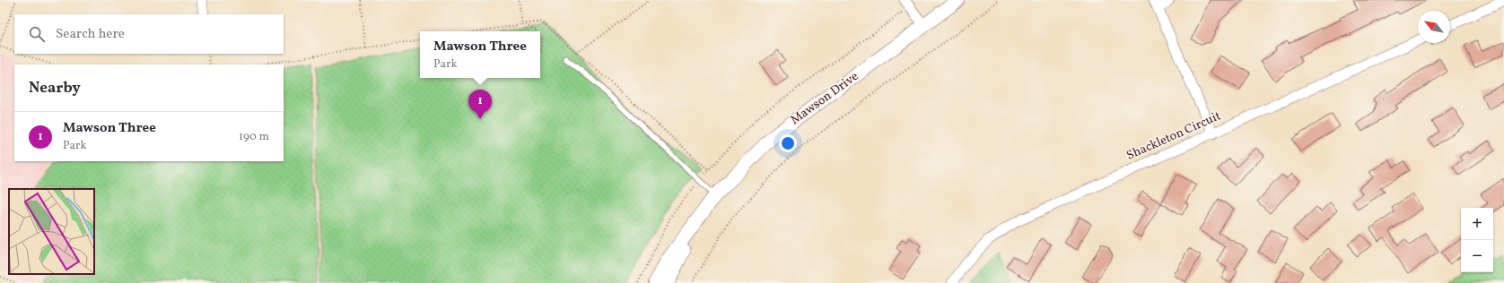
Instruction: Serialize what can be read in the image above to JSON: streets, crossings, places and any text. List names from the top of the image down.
{
  "streets": {
    "main road": ["Mawson Drive"],
    "street": ["Shackleton Circuit"]
  },
  "north": "top left",
  "page": {
    "search": "Search here",
    "popup": ["Mawson Three", "Park"],
    "heading": "Nearby",
    "pins": "1",
    "list": [
      {
        "mark": "1",
        "name": "Mawson Three",
        "note": "Park",
        "value": "190 m"
      }
    ],
    "map_buttons": ["+", "−"]
  }
}
